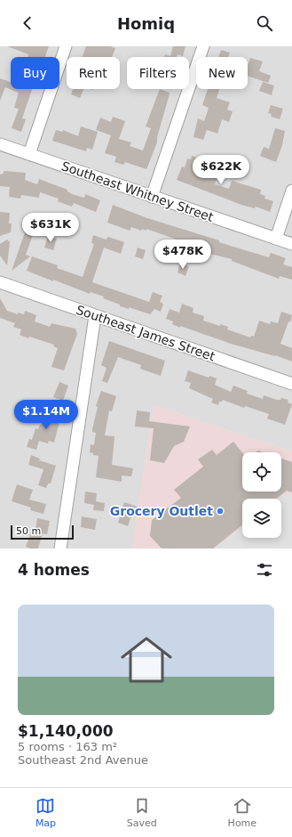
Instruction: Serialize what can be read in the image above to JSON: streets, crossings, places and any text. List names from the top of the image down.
{
  "streets": {
    "street": ["Southeast Whitney Street", "Southeast James Street"]
  },
  "places": ["Grocery Outlet"],
  "scale_bar": "50 m",
  "page": {
    "header": "Homiq",
    "chip": [
      "Buy",
      "Rent",
      "Filters",
      "New"
    ],
    "price": [
      "$622K",
      "$631K",
      "$478K",
      "$1.14M"
    ],
    "scale": "50 m",
    "heading": "4 homes",
    "list": [
      {
        "name": "$1,140,000",
        "note": "5 rooms · 163 m² · Southeast 2nd Avenue"
      }
    ],
    "tabs": ["Map", "Saved", "Home"]
  }
}
